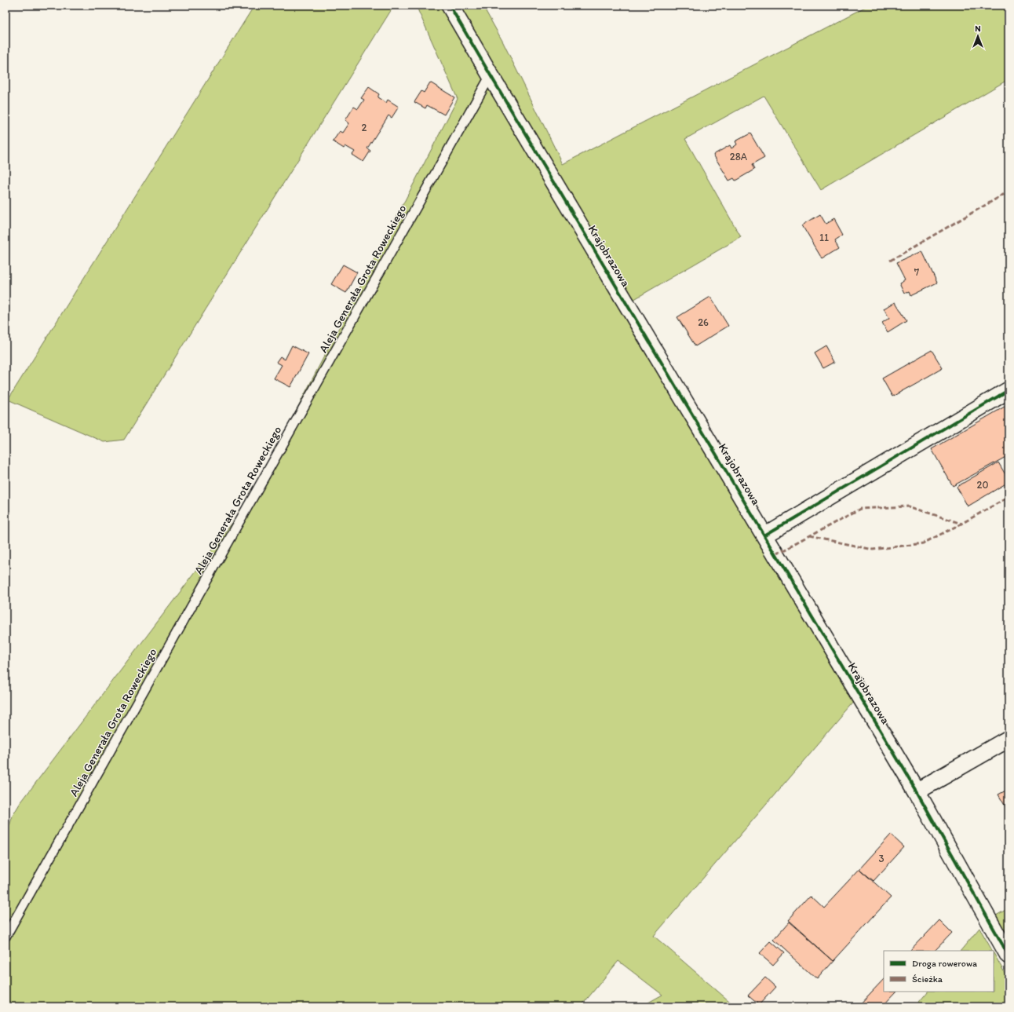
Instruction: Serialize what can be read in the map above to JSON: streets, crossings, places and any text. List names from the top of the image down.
{
  "streets": {
    "street": ["Krajobrazowa"],
    "lane": ["Aleja Generała Grota Roweckiego"]
  },
  "crossings": [
    ["Krajobrazowa", "Aleja Generała Grota Roweckiego"]
  ],
  "house_numbers": [
    "2",
    "28A",
    "11",
    "7",
    "26",
    "20",
    "3"
  ],
  "legend": ["Droga rowerowa", "Ścieżka"],
  "north": "top"
}
